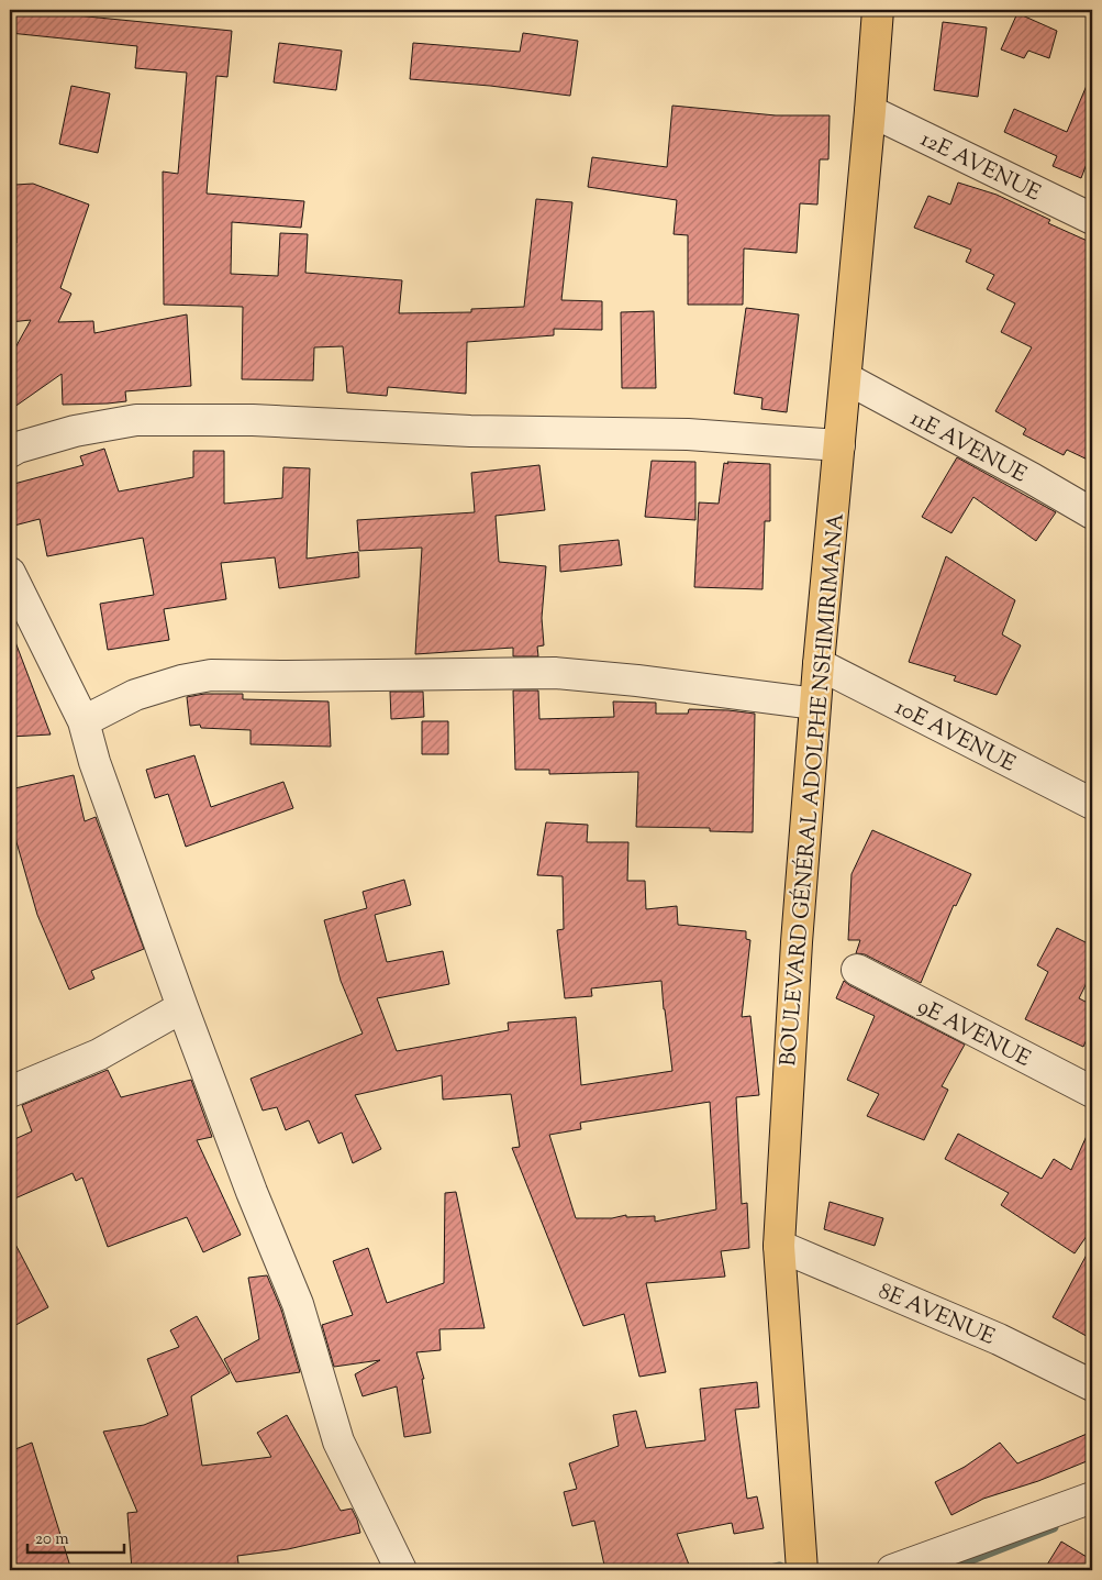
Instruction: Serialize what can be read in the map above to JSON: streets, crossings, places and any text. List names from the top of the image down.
{
  "streets": {
    "main road": ["BOULEVARD GÉNÉRAL ADOLPHE NSHIMIRIMANA"],
    "street": [
      "12E AVENUE",
      "11E AVENUE",
      "10E AVENUE",
      "9E AVENUE",
      "8E AVENUE"
    ]
  },
  "crossings": [
    ["12E AVENUE", "BOULEVARD GÉNÉRAL ADOLPHE NSHIMIRIMANA"],
    ["11E AVENUE", "BOULEVARD GÉNÉRAL ADOLPHE NSHIMIRIMANA"],
    ["10E AVENUE", "BOULEVARD GÉNÉRAL ADOLPHE NSHIMIRIMANA"],
    ["BOULEVARD GÉNÉRAL ADOLPHE NSHIMIRIMANA", "8E AVENUE"]
  ],
  "scale_bar": "20 m"
}
